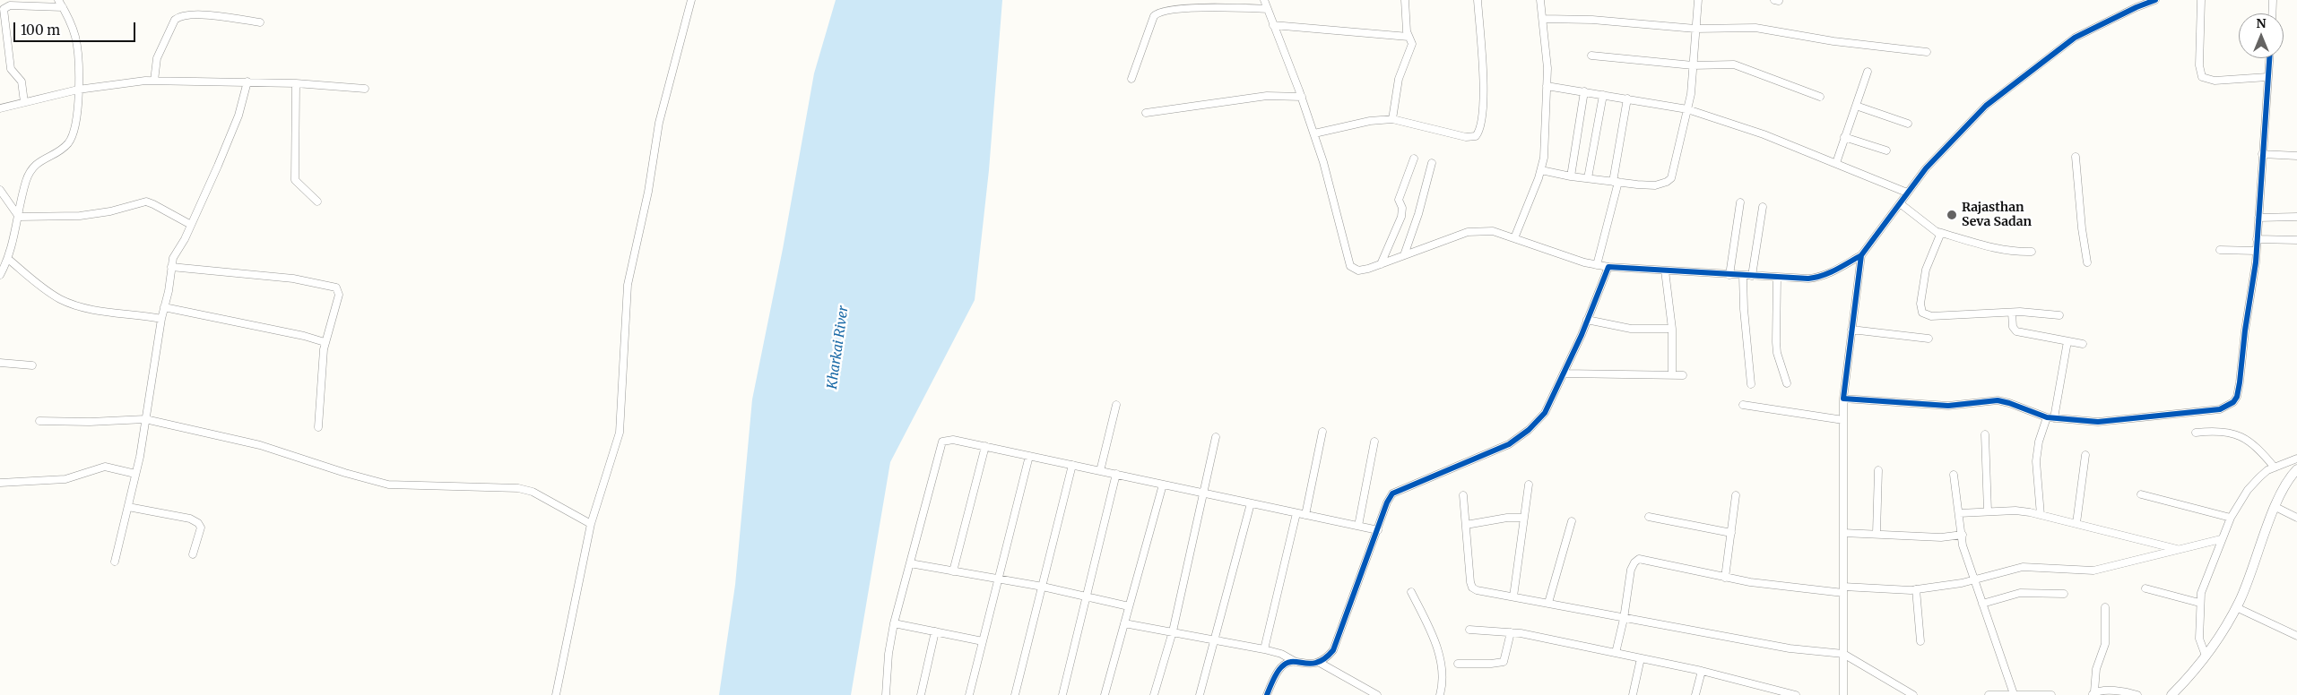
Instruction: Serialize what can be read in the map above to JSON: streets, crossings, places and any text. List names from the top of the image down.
{
  "water": ["Kharkai River"],
  "places": ["Rajasthan Seva Sadan"],
  "scale_bar": "100 m",
  "north": "top"
}
